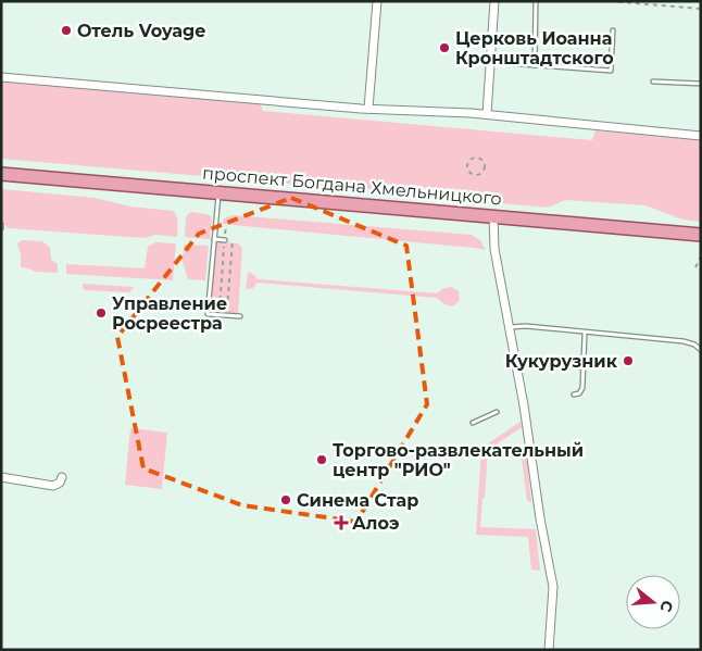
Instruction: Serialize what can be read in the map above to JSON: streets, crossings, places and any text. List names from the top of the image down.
{
  "streets": {
    "main road": ["проспект Богдана Хмельницкого"]
  },
  "places": {
    "other": [
      "Отель Voyage",
      "Церковь Иоанна Кронштадтского",
      "Управление Росреестра",
      "Кукурузник",
      "Торгово-развлекательный центр \"РИО\"",
      "Синема Стар"
    ],
    "health": ["Алоэ"]
  },
  "north": "right"
}
